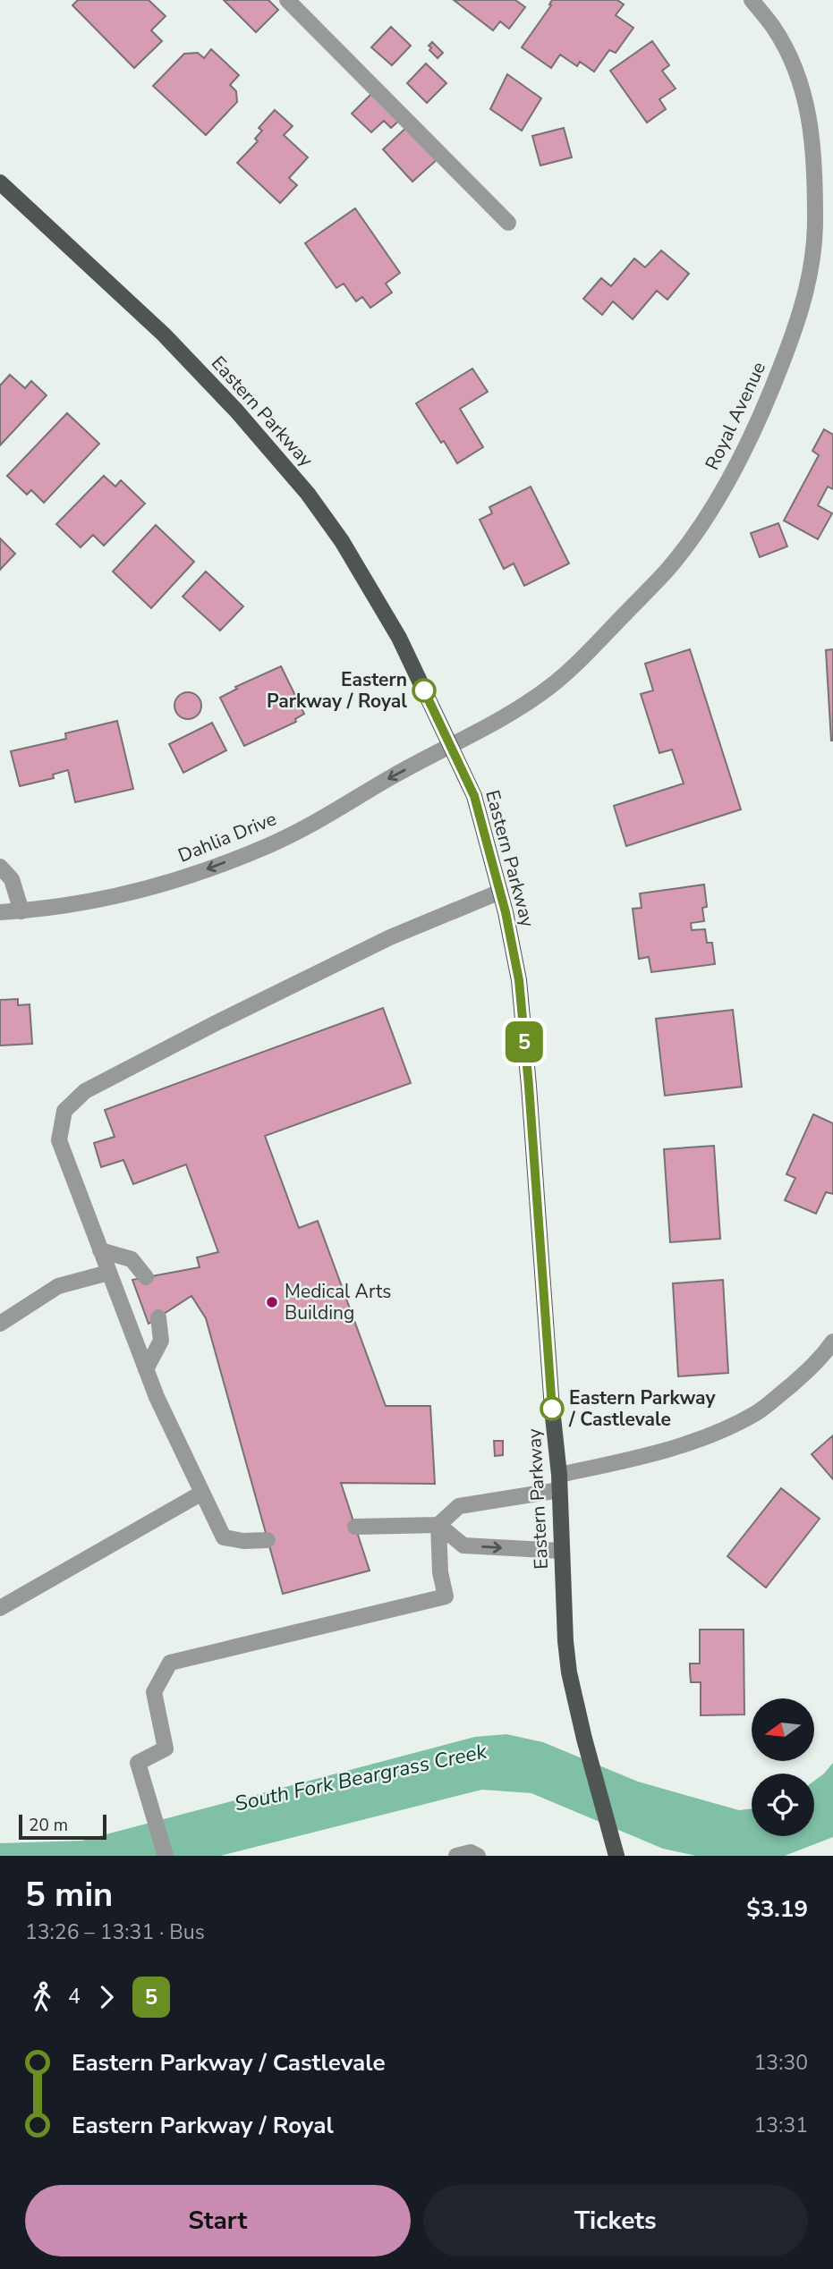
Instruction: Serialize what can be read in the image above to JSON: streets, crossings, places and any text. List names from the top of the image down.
{
  "streets": {
    "main road": ["Eastern Parkway"],
    "street": ["Royal Avenue", "Dahlia Drive"]
  },
  "crossings": [
    ["Eastern Parkway", "Royal Avenue"],
    ["Eastern Parkway", "Dahlia Drive"],
    ["Royal Avenue", "Dahlia Drive"]
  ],
  "one_way": ["Dahlia Drive"],
  "water": ["South Fork Beargrass Creek"],
  "places": ["Eastern Parkway / Royal", "Medical Arts Building", "Eastern Parkway / Castlevale"],
  "lines": ["bus line 5"],
  "scale_bar": "20 m",
  "north": "left",
  "page": {
    "on_map": "5",
    "scale": "20 m",
    "heading": ["5 min", "13:26 – 13:31 · Bus", "$3.19"],
    "legs": ["4", "5"],
    "list": [
      {
        "name": "Eastern Parkway / Castlevale",
        "value": "13:30"
      },
      {
        "name": "Eastern Parkway / Royal",
        "value": "13:31"
      }
    ],
    "buttons": ["Start", "Tickets"]
  }
}
